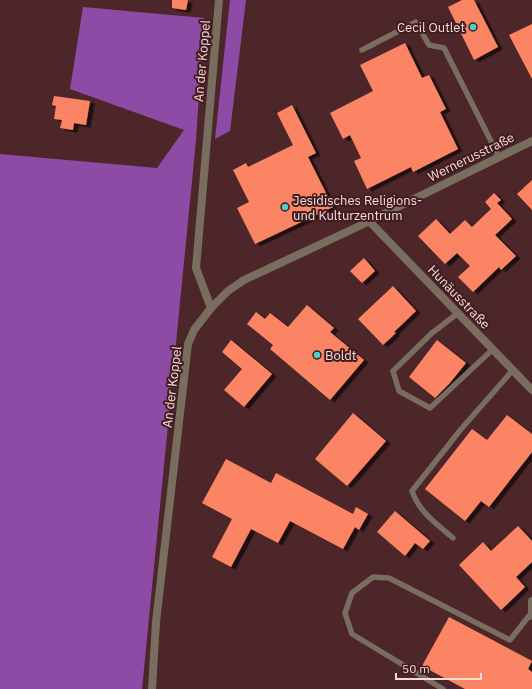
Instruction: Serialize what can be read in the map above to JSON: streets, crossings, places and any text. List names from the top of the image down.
{
  "streets": {
    "street": ["An der Koppel", "Wernerusstraße", "Hunäusstraße"]
  },
  "crossings": [
    ["An der Koppel", "Wernerusstraße"],
    ["Wernerusstraße", "Hunäusstraße"]
  ],
  "places": ["Cecil Outlet", "Jesidisches Religions- und Kulturzentrum", "Boldt"],
  "scale_bar": "50 m"
}
